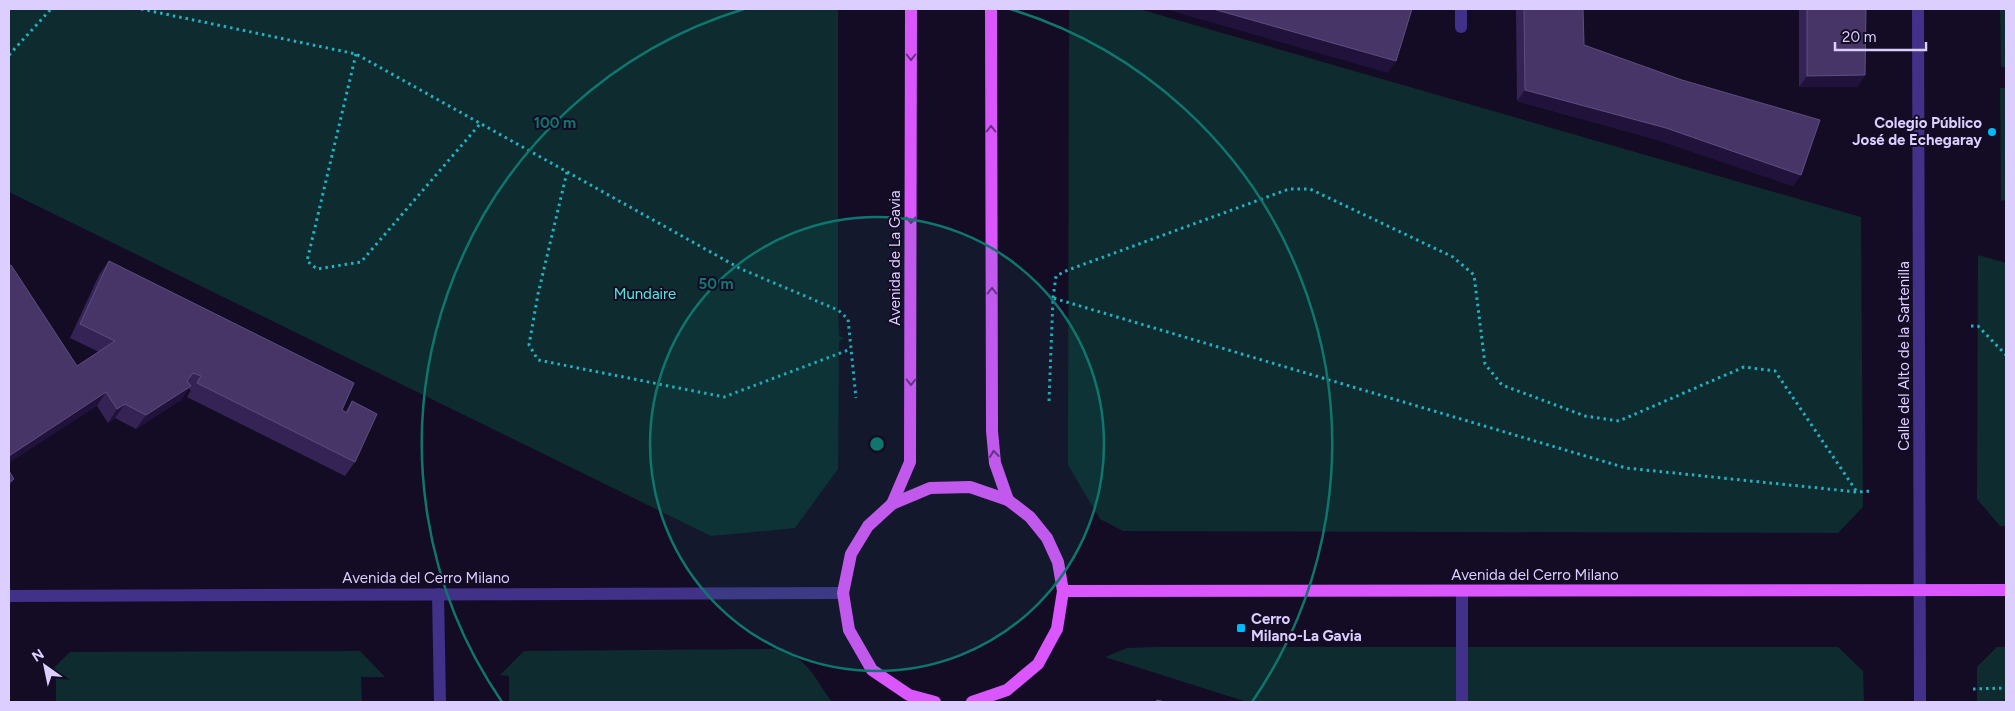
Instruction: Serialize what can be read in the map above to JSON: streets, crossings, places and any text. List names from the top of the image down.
{
  "streets": {
    "main road": ["Avenida de La Gavia", "Avenida del Cerro Milano"],
    "street": ["Calle del Alto de la Sartenilla"]
  },
  "crossings": [
    ["Calle del Alto de la Sartenilla", "Avenida del Cerro Milano"]
  ],
  "parks": ["Mundaire"],
  "places": {
    "other": ["Colegio Público José de Echegaray"],
    "transit": ["Cerro Milano-La Gavia"]
  },
  "scale_bar": "20 m",
  "north": "top left",
  "rings": ["100 m", "50 m"]
}
